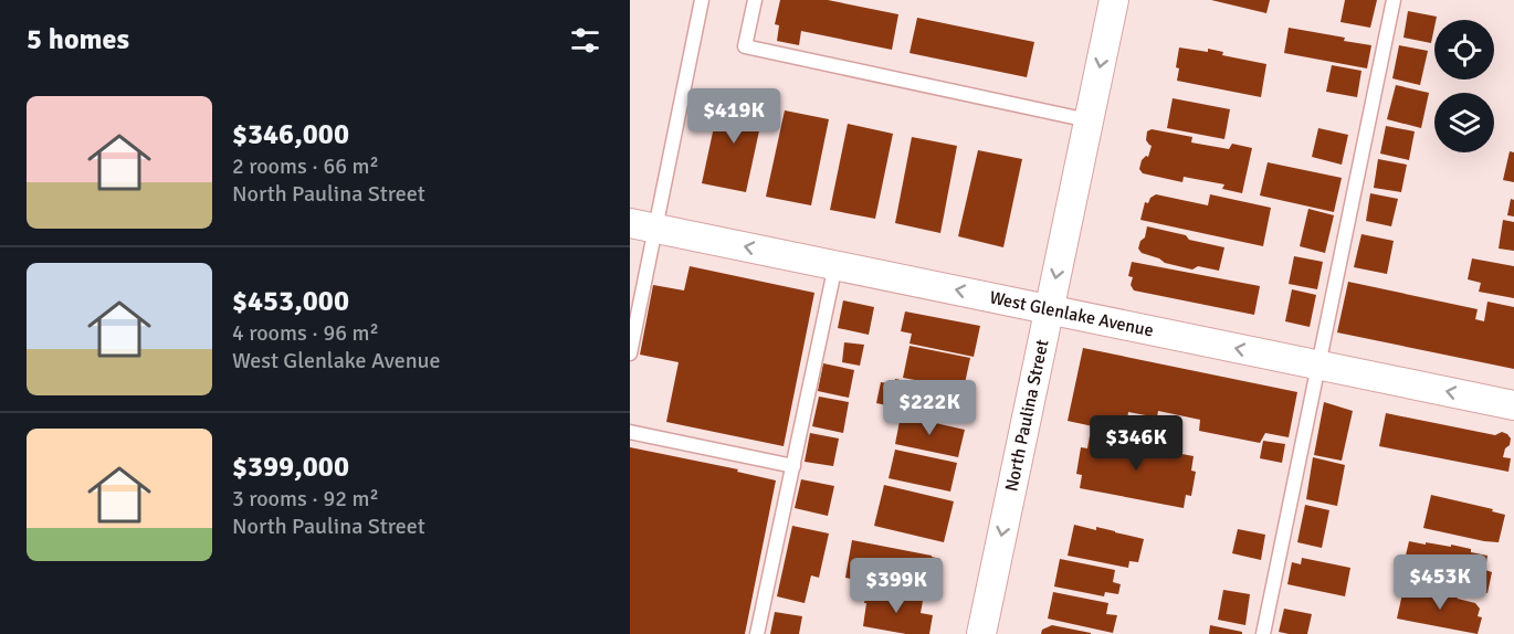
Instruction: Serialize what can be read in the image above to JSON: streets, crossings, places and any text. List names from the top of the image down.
{
  "streets": {
    "street": ["West Glenlake Avenue", "North Paulina Street"]
  },
  "crossings": [
    ["West Glenlake Avenue", "North Paulina Street"]
  ],
  "one_way": ["West Glenlake Avenue", "North Paulina Street"],
  "page": {
    "heading": "5 homes",
    "list": [
      {
        "name": "$346,000",
        "note": "2 rooms · 66 m² · North Paulina Street"
      },
      {
        "name": "$453,000",
        "note": "4 rooms · 96 m² · West Glenlake Avenue"
      },
      {
        "name": "$399,000",
        "note": "3 rooms · 92 m² · North Paulina Street"
      }
    ],
    "price": [
      "$419K",
      "$222K",
      "$346K",
      "$453K",
      "$399K"
    ]
  }
}
